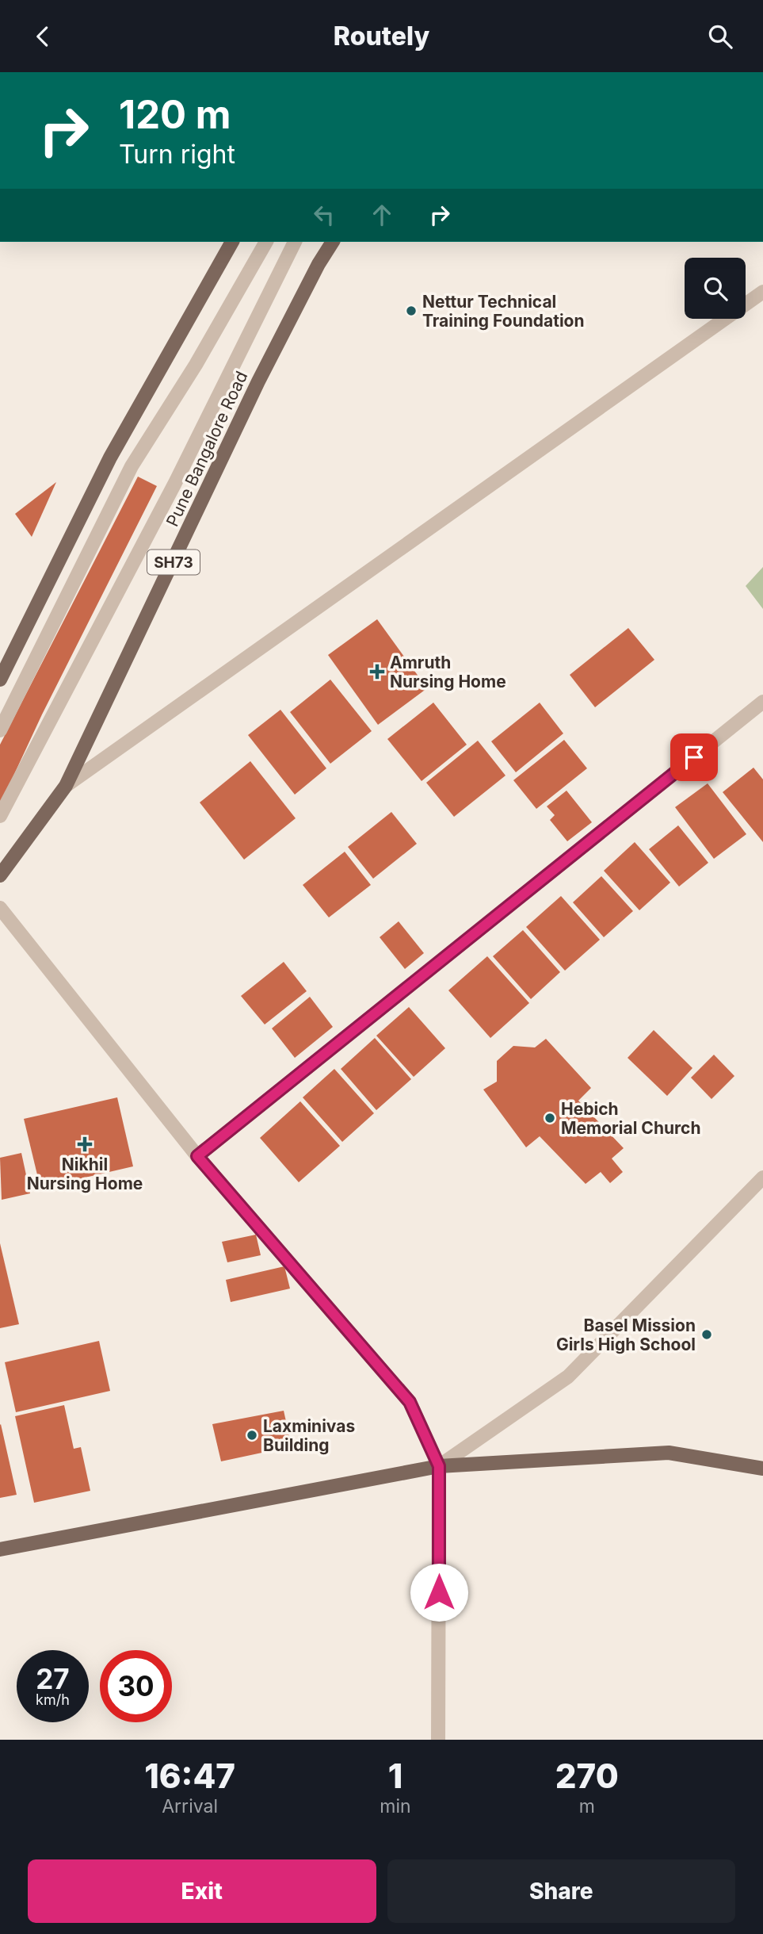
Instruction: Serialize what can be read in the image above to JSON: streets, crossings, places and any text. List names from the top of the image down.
{
  "streets": {
    "main road": ["Pune Bangalore Road", "SH73"]
  },
  "places": {
    "other": [
      "Nettur Technical Training Foundation",
      "Hebich Memorial Church",
      "Basel Mission Girls High School",
      "Laxminivas Building"
    ],
    "health": ["Amruth Nursing Home", "Nikhil Nursing Home"]
  },
  "page": {
    "header": "Routely",
    "turn": ["120 m", "Turn right"],
    "speed": "27 km/h",
    "limit": "30",
    "eta": [
      "16:47",
      "Arrival",
      "1",
      "min",
      "270",
      "m"
    ],
    "buttons": ["Exit", "Share"]
  }
}
